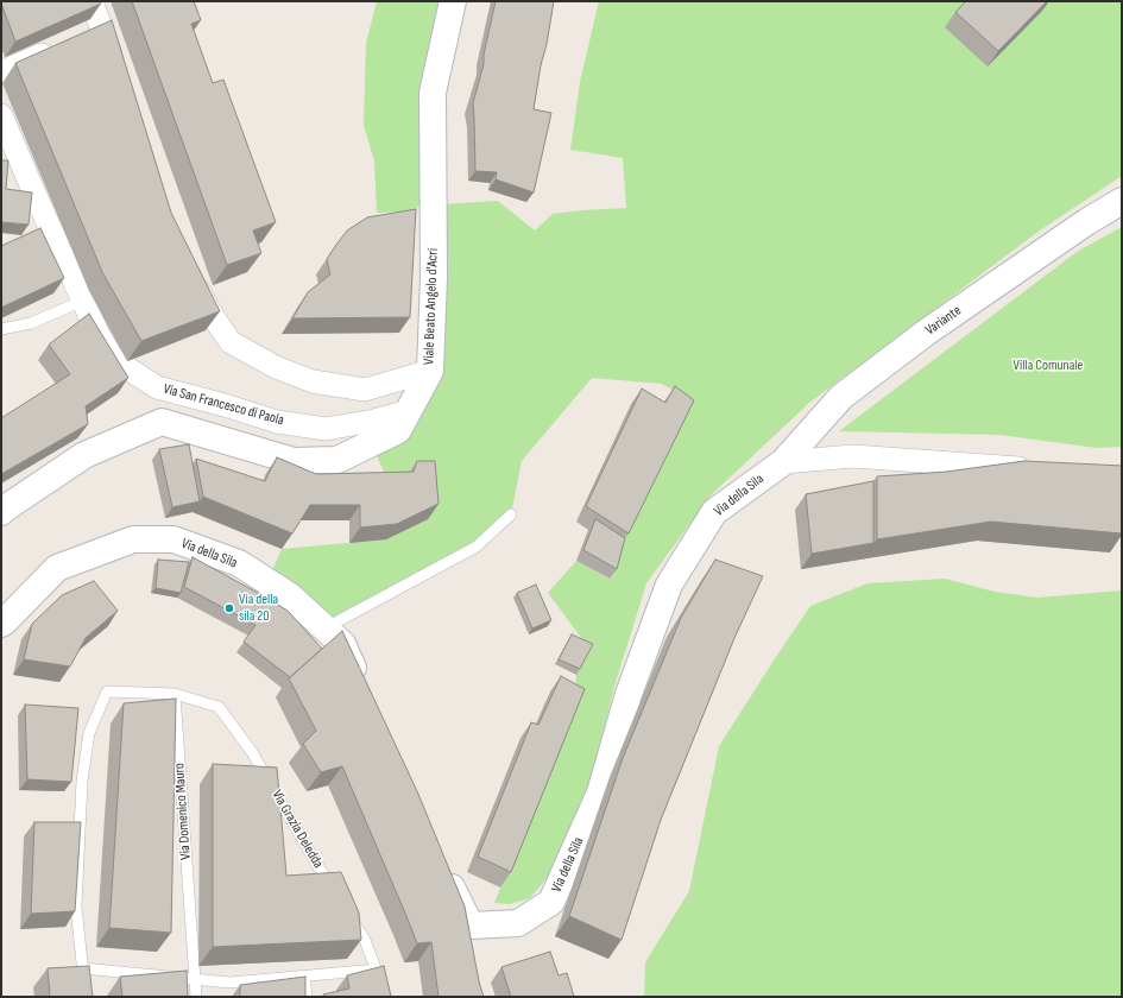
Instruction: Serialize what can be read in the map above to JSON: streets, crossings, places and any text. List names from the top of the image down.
{
  "streets": {
    "main road": ["Viale Beato Angelo d'Acri", "Variante", "Via della Sila"],
    "street": ["Via San Francesco di Paola"],
    "lane": ["Via Domenico Mauro", "Via Grazia Deledda"]
  },
  "crossings": [
    ["Viale Beato Angelo d'Acri", "Via San Francesco di Paola"],
    ["Variante", "Via della Sila"],
    ["Via Domenico Mauro", "Via Grazia Deledda"]
  ],
  "parks": ["Villa Comunale"],
  "places": ["Via della sila 20"]
}
